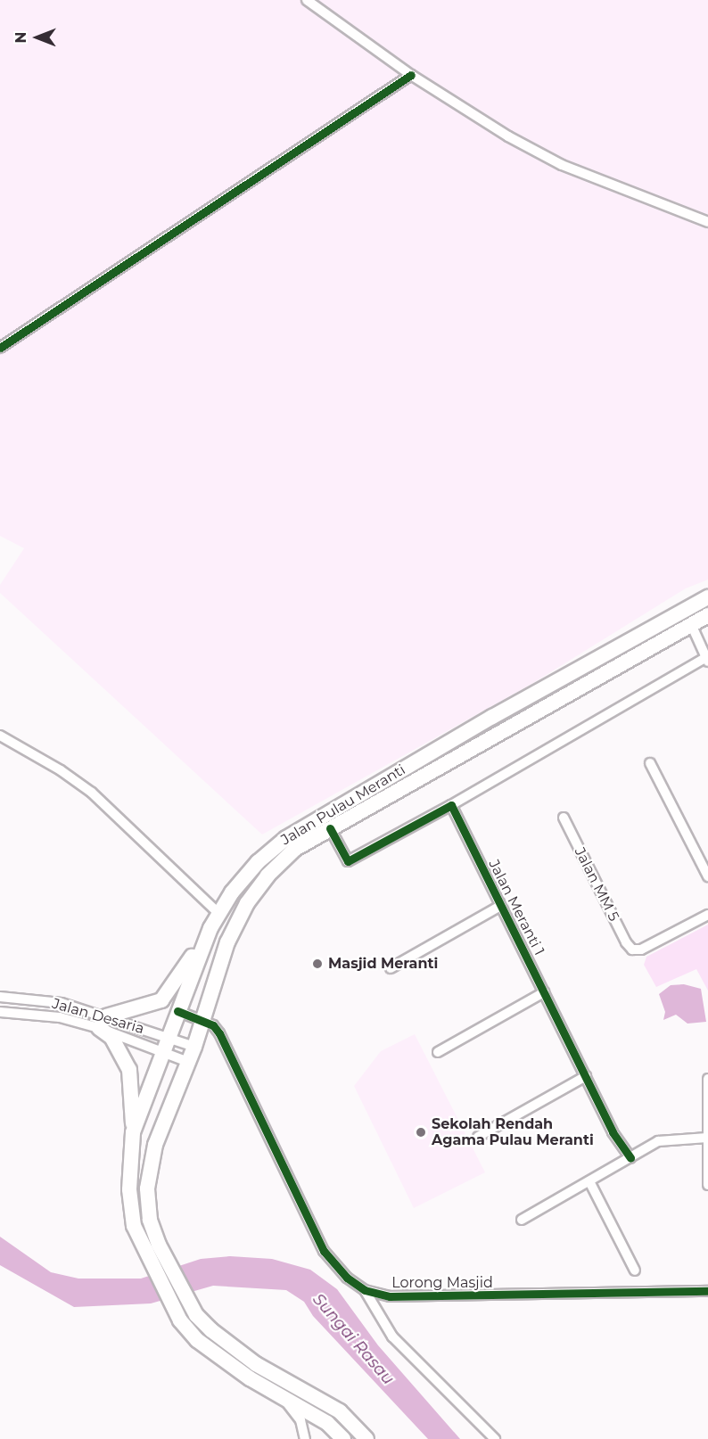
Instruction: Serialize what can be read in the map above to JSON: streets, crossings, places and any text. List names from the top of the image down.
{
  "streets": {
    "main road": ["Jalan Pulau Meranti"],
    "street": [
      "Jalan MM 5",
      "Jalan Meranti 1",
      "Jalan Desaria",
      "Lorong Masjid"
    ]
  },
  "crossings": [
    ["Jalan Pulau Meranti", "Jalan Desaria"],
    ["Jalan Pulau Meranti", "Lorong Masjid"]
  ],
  "water": ["Sungai Rasau"],
  "places": ["Masjid Meranti", "Sekolah Rendah Agama Pulau Meranti"],
  "north": "left"
}
